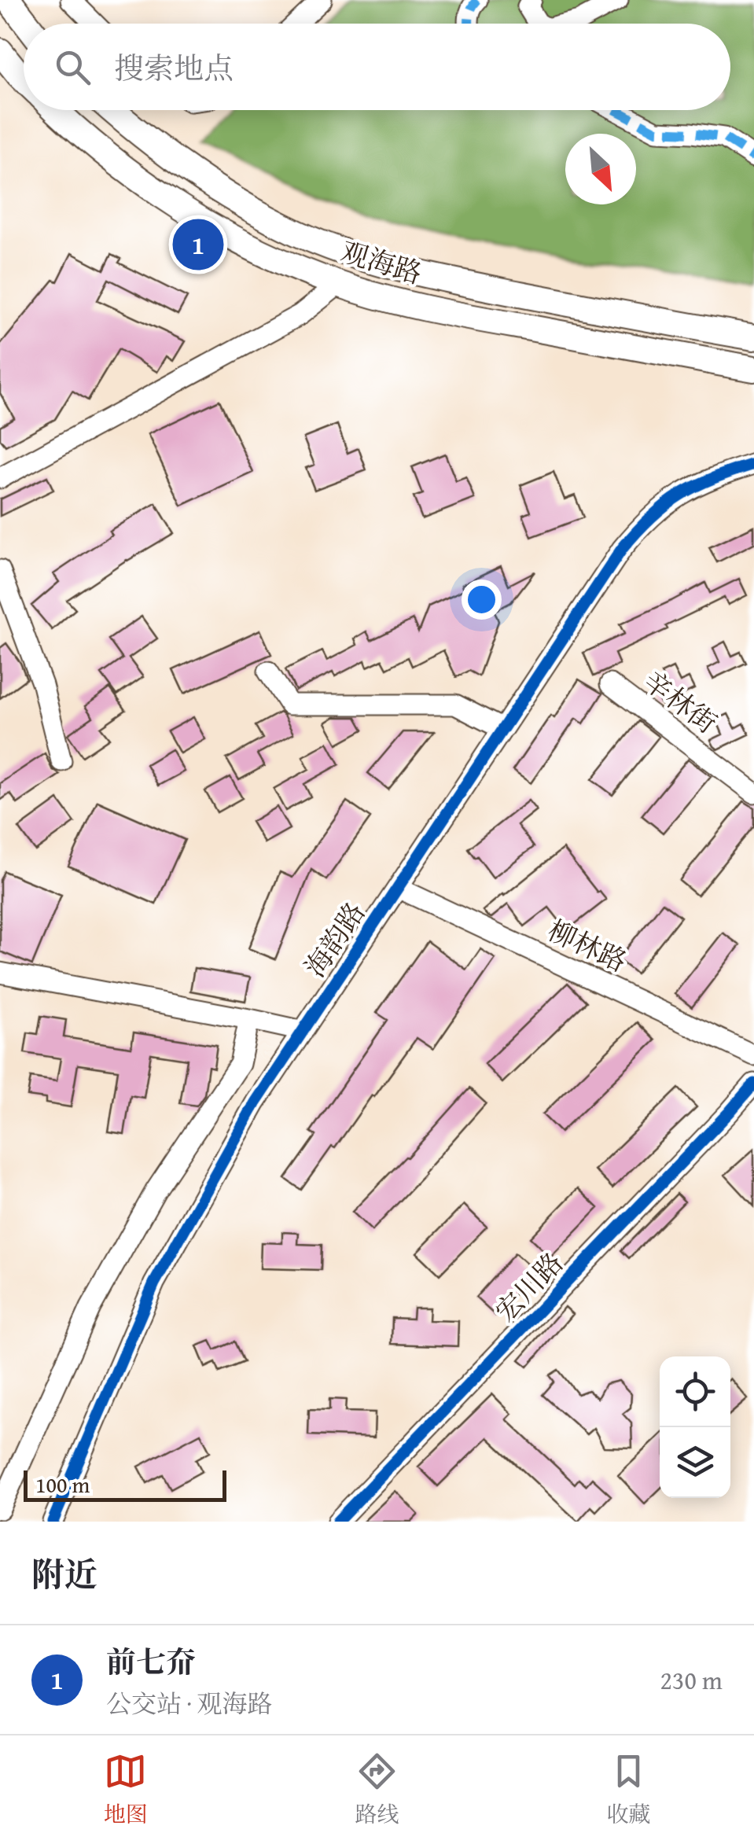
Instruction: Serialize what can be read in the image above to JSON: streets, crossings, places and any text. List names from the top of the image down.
{
  "streets": {
    "main road": ["观海路"],
    "street": [
      "辛林街",
      "海韵路",
      "柳林路",
      "宏川路"
    ]
  },
  "crossings": [
    ["海韵路", "柳林路"]
  ],
  "scale_bar": "100 m",
  "north": "bottom right",
  "page": {
    "search": "搜索地点",
    "pins": "1",
    "scale": "100 m",
    "heading": "附近",
    "list": [
      {
        "mark": "1",
        "name": "前七夼",
        "note": "公交站 · 观海路",
        "value": "230 m"
      }
    ],
    "nav": ["地图", "路线", "收藏"]
  }
}
